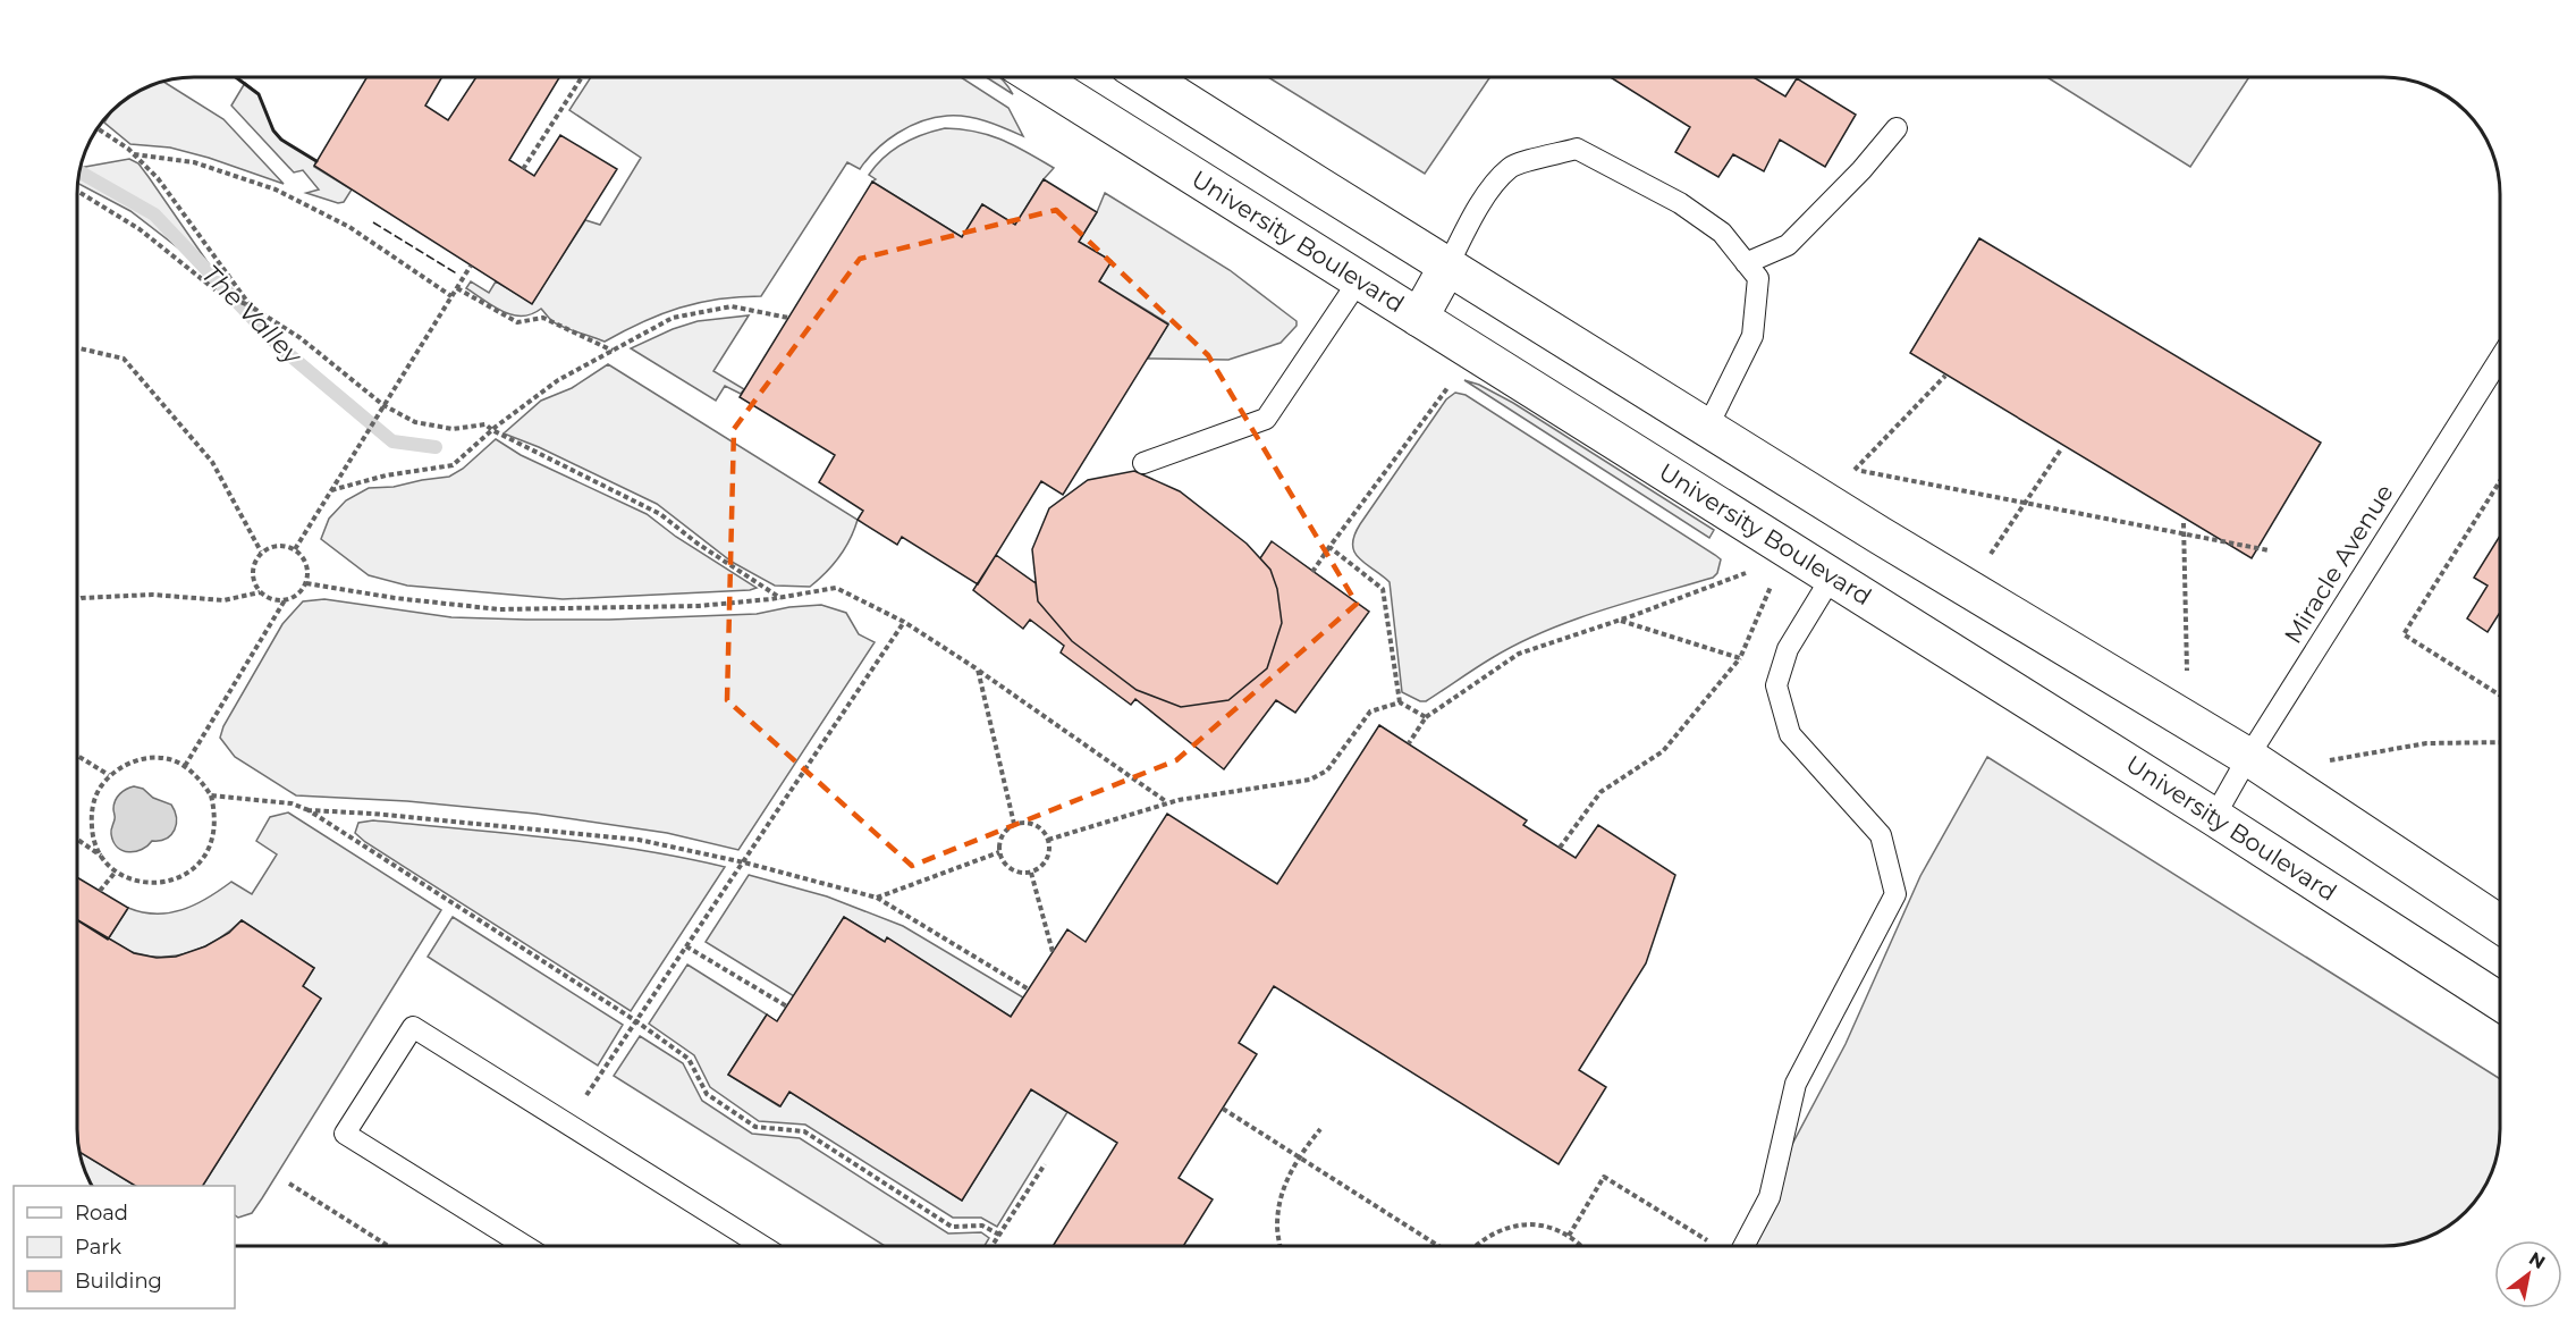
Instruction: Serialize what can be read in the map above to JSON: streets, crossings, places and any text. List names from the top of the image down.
{
  "streets": {
    "main road": ["University Boulevard"],
    "lane": ["Miracle Avenue"]
  },
  "crossings": [
    ["University Boulevard", "Miracle Avenue"]
  ],
  "water": ["The Valley"],
  "legend": ["Road", "Park", "Building"],
  "north": "top right"
}
